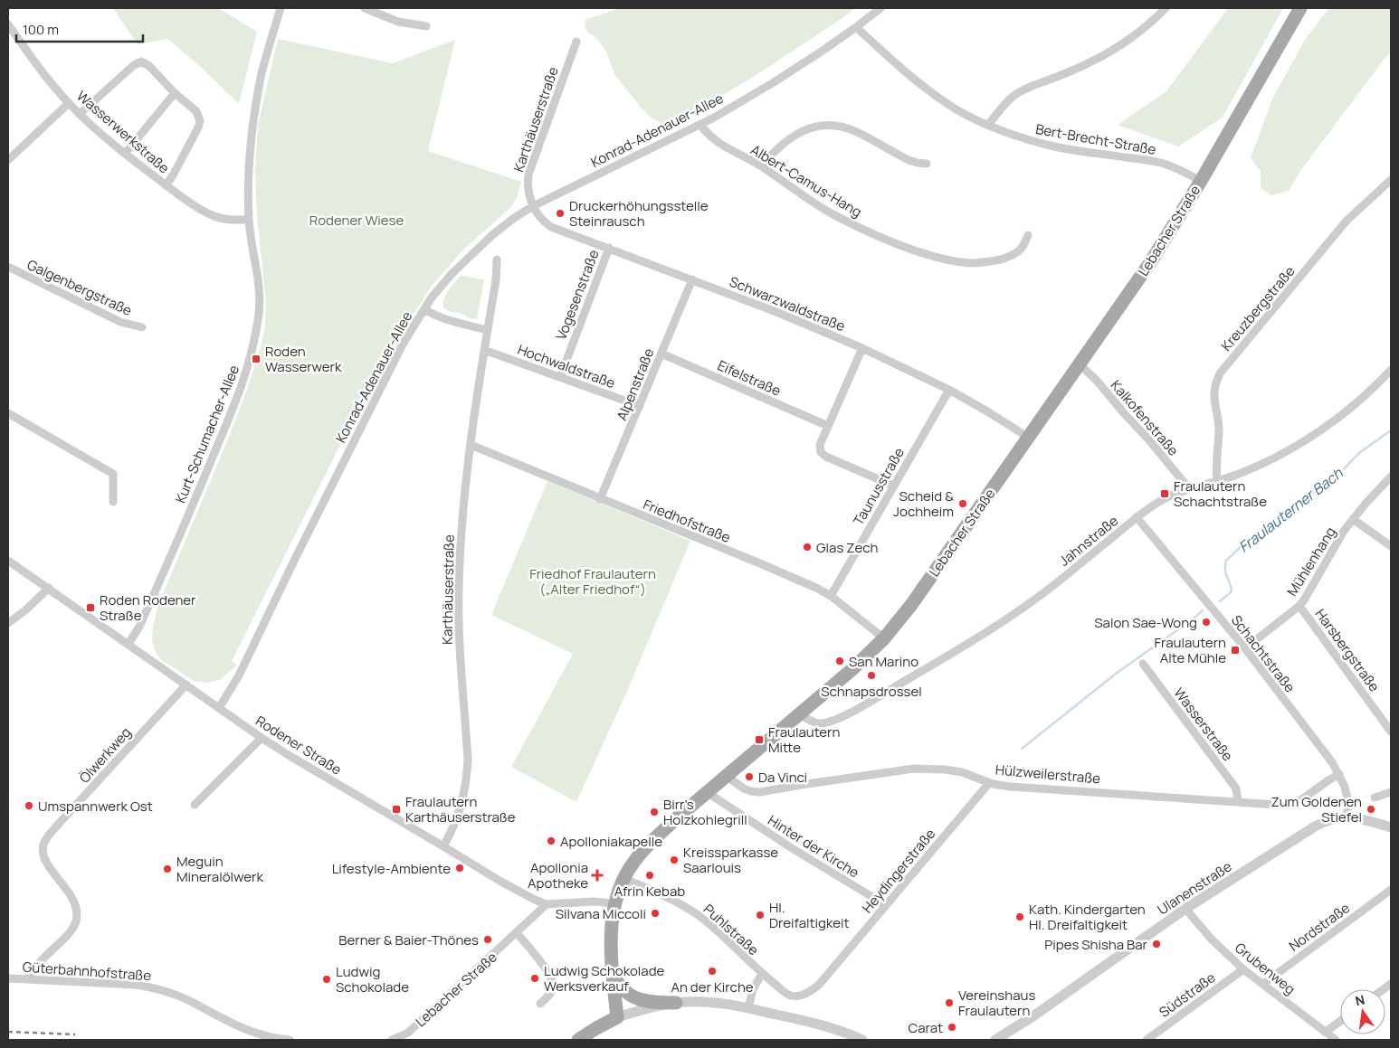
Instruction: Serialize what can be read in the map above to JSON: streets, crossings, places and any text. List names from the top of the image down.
{
  "streets": {
    "main road": ["Lebacher Straße"],
    "street": [
      "Karthäuserstraße",
      "Konrad-Adenauer-Allee",
      "Wasserwerkstraße",
      "Bert-Brecht-Straße",
      "Albert-Camus-Hang",
      "Galgenbergstraße",
      "Vogesenstraße",
      "Schwarzwaldstraße",
      "Kreuzbergstraße",
      "Hochwaldstraße",
      "Eifelstraße",
      "Alpenstraße",
      "Kalkofenstraße",
      "Kurt-Schumacher-Allee",
      "Taunusstraße",
      "Friedhofstraße",
      "Jahnstraße",
      "Mühlenhang",
      "Harsbergstraße",
      "Schachtstraße",
      "Wasserstraße",
      "Rodener Straße",
      "Ölwerkweg",
      "Hülzweilerstraße",
      "Hinter der Kirche",
      "Heydingerstraße",
      "Ulanenstraße",
      "Nordstraße",
      "Puhlstraße",
      "Grubenweg",
      "Güterbahnhofstraße",
      "Südstraße"
    ]
  },
  "crossings": [
    ["Karthäuserstraße", "Konrad-Adenauer-Allee"],
    ["Karthäuserstraße", "Schwarzwaldstraße"],
    ["Karthäuserstraße", "Hochwaldstraße"],
    ["Karthäuserstraße", "Friedhofstraße"],
    ["Karthäuserstraße", "Rodener Straße"],
    ["Konrad-Adenauer-Allee", "Bert-Brecht-Straße"],
    ["Konrad-Adenauer-Allee", "Albert-Camus-Hang"],
    ["Konrad-Adenauer-Allee", "Schwarzwaldstraße"],
    ["Konrad-Adenauer-Allee", "Rodener Straße"],
    ["Wasserwerkstraße", "Kurt-Schumacher-Allee"],
    ["Bert-Brecht-Straße", "Lebacher Straße"],
    ["Lebacher Straße", "Schwarzwaldstraße"],
    ["Lebacher Straße", "Kalkofenstraße"],
    ["Lebacher Straße", "Friedhofstraße"],
    ["Lebacher Straße", "Jahnstraße"],
    ["Lebacher Straße", "Rodener Straße"],
    ["Lebacher Straße", "Hülzweilerstraße"],
    ["Lebacher Straße", "Hinter der Kirche"],
    ["Lebacher Straße", "Puhlstraße"],
    ["Vogesenstraße", "Schwarzwaldstraße"],
    ["Vogesenstraße", "Hochwaldstraße"],
    ["Schwarzwaldstraße", "Alpenstraße"],
    ["Schwarzwaldstraße", "Taunusstraße"],
    ["Kreuzbergstraße", "Jahnstraße"],
    ["Hochwaldstraße", "Alpenstraße"],
    ["Eifelstraße", "Alpenstraße"],
    ["Alpenstraße", "Friedhofstraße"],
    ["Kalkofenstraße", "Jahnstraße"],
    ["Kurt-Schumacher-Allee", "Rodener Straße"],
    ["Taunusstraße", "Friedhofstraße"],
    ["Jahnstraße", "Schachtstraße"],
    ["Mühlenhang", "Harsbergstraße"],
    ["Mühlenhang", "Schachtstraße"],
    ["Schachtstraße", "Hülzweilerstraße"],
    ["Schachtstraße", "Ulanenstraße"],
    ["Wasserstraße", "Hülzweilerstraße"],
    ["Rodener Straße", "Ölwerkweg"],
    ["Ölwerkweg", "Güterbahnhofstraße"],
    ["Hülzweilerstraße", "Heydingerstraße"],
    ["Hinter der Kirche", "Heydingerstraße"],
    ["Heydingerstraße", "Puhlstraße"],
    ["Ulanenstraße", "Grubenweg"],
    ["Nordstraße", "Grubenweg"],
    ["Grubenweg", "Südstraße"]
  ],
  "water": ["Fraulauterner Bach"],
  "parks": ["Rodener Wiese", "Friedhof Fraulautern („Alter Friedhof“)"],
  "places": {
    "other": [
      "Druckerhöhungsstelle Steinrausch",
      "Scheid & Jochheim",
      "Glas Zech",
      "Salon Sae-Wong",
      "San Marino",
      "Schnapsdrossel",
      "Da Vinci",
      "Umspannwerk Ost",
      "Zum Goldenen Stiefel",
      "Birr’s Holzkohlegrill",
      "Apolloniakapelle",
      "Kreissparkasse Saarlouis",
      "Lifestyle-Ambiente",
      "Meguin Mineralölwerk",
      "Afrin Kebab",
      "Silvana Miccoli",
      "Hl. Dreifaltigkeit",
      "Kath. Kindergarten Hl. Dreifaltigkeit",
      "Berner & Baier-Thönes",
      "Pipes Shisha Bar",
      "An der Kirche",
      "Ludwig Schokolade Werksverkauf",
      "Ludwig Schokolade",
      "Vereinshaus Fraulautern",
      "Carat"
    ],
    "transit": [
      "Roden Wasserwerk",
      "Fraulautern Schachtstraße",
      "Roden Rodener Straße",
      "Fraulautern Alte Mühle",
      "Fraulautern Mitte",
      "Fraulautern Karthäuserstraße"
    ],
    "health": ["Apollonia Apotheke"]
  },
  "scale_bar": "100 m",
  "north": "top"
}
